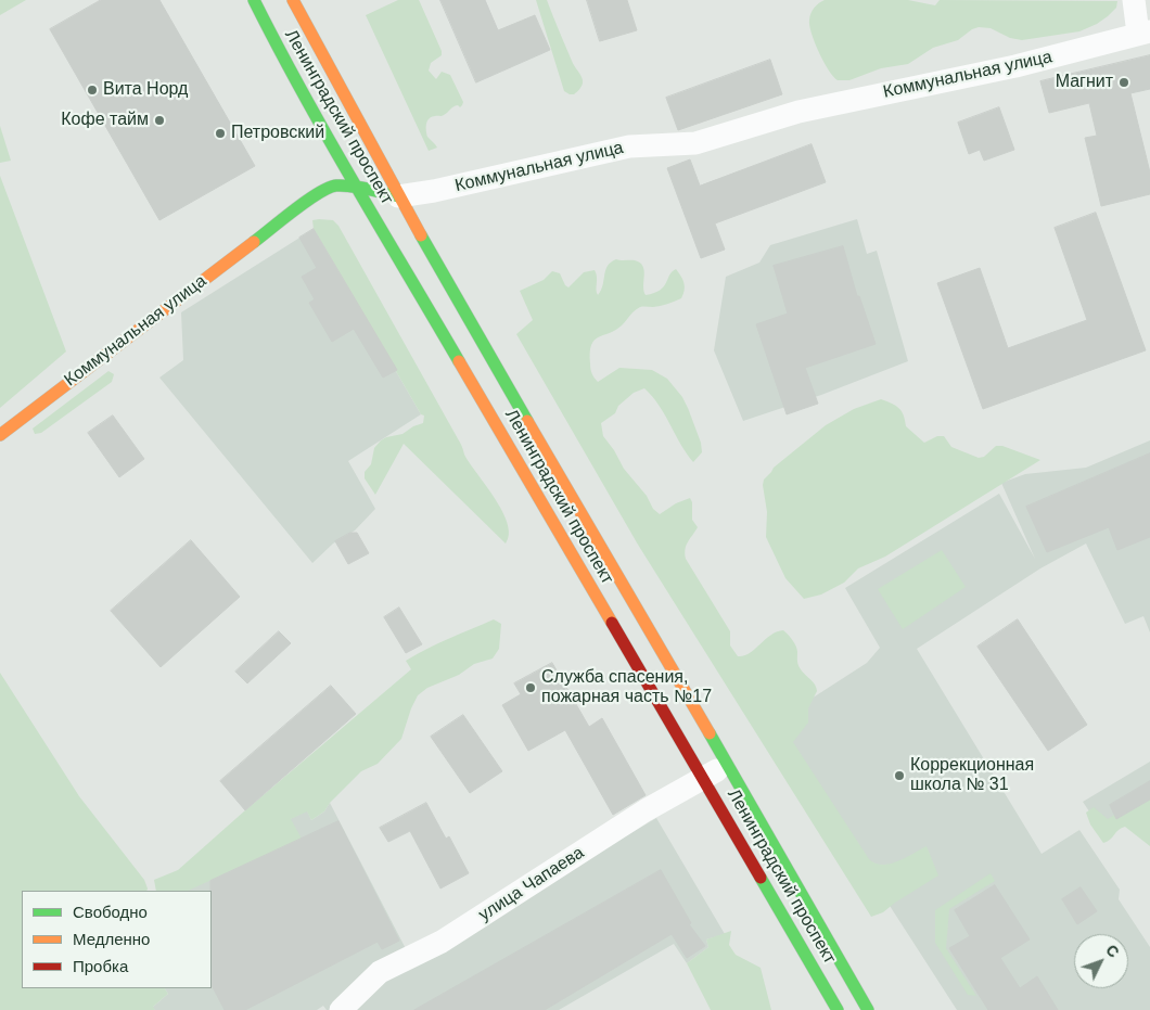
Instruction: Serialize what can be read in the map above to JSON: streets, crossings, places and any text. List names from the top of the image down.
{
  "streets": {
    "main road": ["Коммунальная улица", "Ленинградский проспект"],
    "street": ["улица Чапаева"]
  },
  "crossings": [
    ["Коммунальная улица", "Ленинградский проспект"],
    ["Ленинградский проспект", "улица Чапаева"]
  ],
  "places": [
    "Магнит",
    "Вита Норд",
    "Кофе тайм",
    "Петровский",
    "Служба спасения, пожарная часть №17",
    "Коррекционная школа № 31"
  ],
  "legend": ["Свободно", "Медленно", "Пробка"],
  "north": "top right"
}
